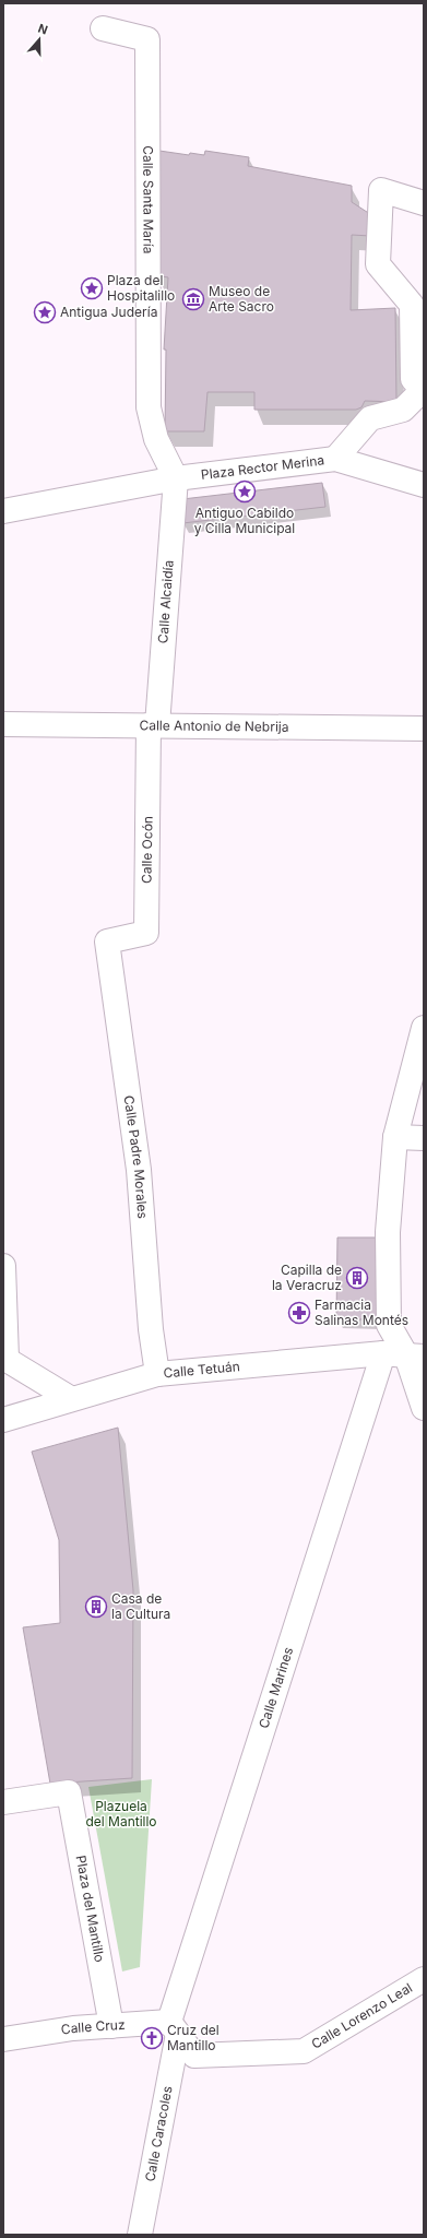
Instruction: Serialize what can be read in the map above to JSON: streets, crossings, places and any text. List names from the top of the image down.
{
  "streets": {
    "street": [
      "Calle Santa María",
      "Plaza Rector Merina",
      "Calle Alcaidía",
      "Calle Antonio de Nebrija",
      "Calle Ocón",
      "Calle Padre Morales",
      "Calle Tetuán",
      "Calle Marines",
      "Plaza del Mantillo",
      "Calle Lorenzo Leal",
      "Calle Cruz",
      "Calle Caracoles"
    ]
  },
  "crossings": [
    ["Calle Santa María", "Plaza Rector Merina"],
    ["Calle Santa María", "Calle Alcaidía"],
    ["Plaza Rector Merina", "Calle Alcaidía"],
    ["Calle Alcaidía", "Calle Antonio de Nebrija"],
    ["Calle Alcaidía", "Calle Ocón"],
    ["Calle Antonio de Nebrija", "Calle Ocón"],
    ["Calle Ocón", "Calle Padre Morales"],
    ["Calle Padre Morales", "Calle Tetuán"],
    ["Calle Tetuán", "Calle Marines"],
    ["Calle Marines", "Calle Lorenzo Leal"],
    ["Calle Marines", "Calle Cruz"],
    ["Calle Marines", "Calle Caracoles"],
    ["Plaza del Mantillo", "Calle Cruz"],
    ["Calle Lorenzo Leal", "Calle Cruz"],
    ["Calle Lorenzo Leal", "Calle Caracoles"],
    ["Calle Cruz", "Calle Caracoles"]
  ],
  "parks": ["Plazuela del Mantillo"],
  "places": {
    "place": ["Plaza del Hospitalillo", "Antigua Judería", "Antiguo Cabildo y Cilla Municipal"],
    "museum": ["Museo de Arte Sacro"],
    "building": ["Capilla de la Veracruz", "Casa de la Cultura"],
    "pharmacy": ["Farmacia Salinas Montés"],
    "church": ["Cruz del Mantillo"]
  },
  "north": "top"
}
